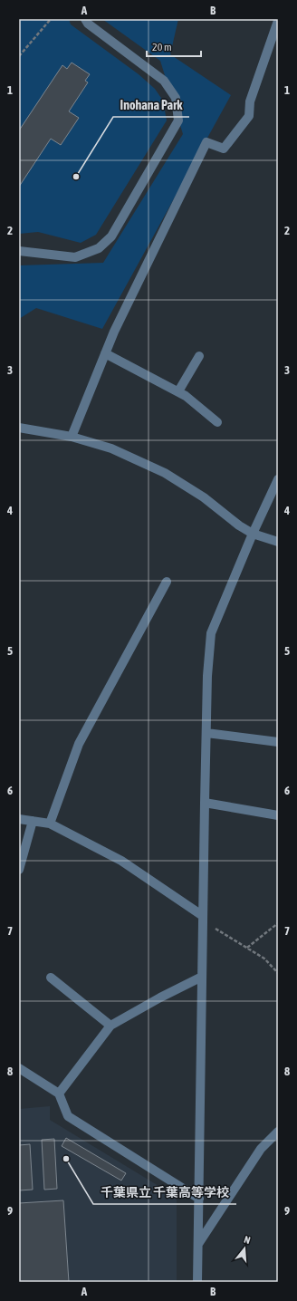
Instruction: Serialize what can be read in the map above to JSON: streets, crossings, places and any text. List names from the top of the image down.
{
  "places": ["Inohana Park", "千葉県立 千葉高等学校"],
  "scale_bar": "20 m",
  "north": "top",
  "grid": {
    "columns": ["A", "B"],
    "rows": [
      "1",
      "2",
      "3",
      "4",
      "5",
      "6",
      "7",
      "8",
      "9"
    ]
  }
}
